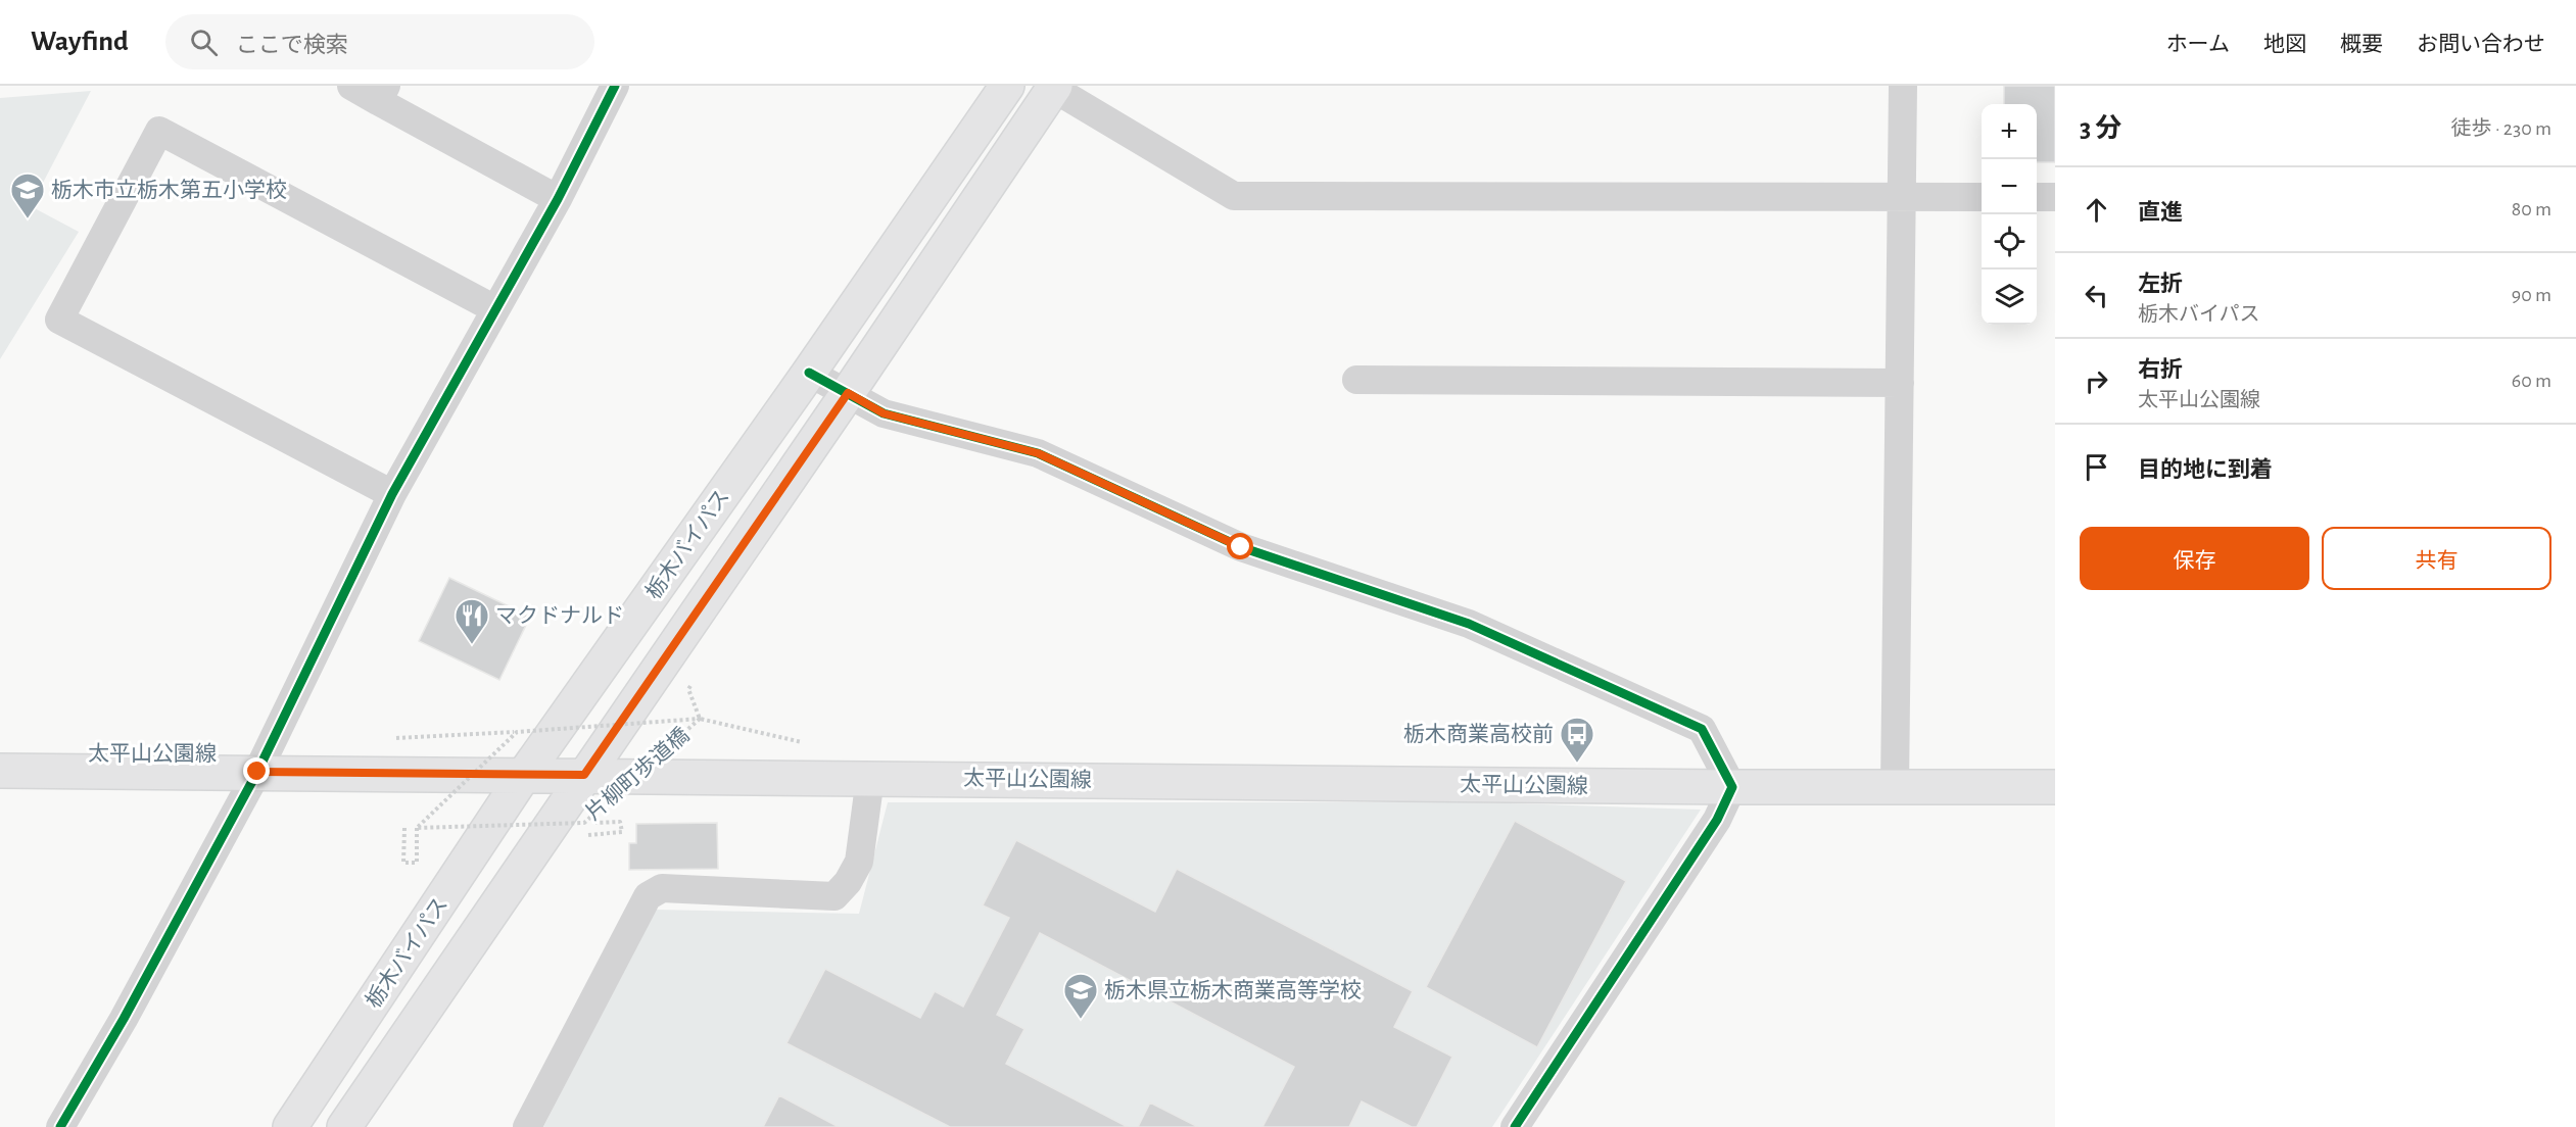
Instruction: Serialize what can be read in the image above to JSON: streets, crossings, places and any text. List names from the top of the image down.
{
  "streets": {
    "main road": ["栃木バイパス", "太平山公園線"],
    "path": ["片柳町歩道橋"]
  },
  "crossings": [
    ["栃木バイパス", "太平山公園線"]
  ],
  "places": {
    "school or university": ["栃木市立栃木第五小学校", "栃木県立栃木商業高等学校"],
    "restaurant": ["マクドナルド"],
    "bus stop": ["栃木商業高校前"]
  },
  "page": {
    "header": "Wayfind",
    "search": "ここで検索",
    "nav": [
      "ホーム",
      "地図",
      "概要",
      "お問い合わせ"
    ],
    "heading": ["3 分", "徒歩 · 230 m"],
    "map_buttons": ["+", "−"],
    "list": [
      ["直進", "80 m"],
      ["左折", "栃木バイパス", "90 m"],
      ["右折", "太平山公園線", "60 m"],
      "目的地に到着"
    ],
    "buttons": ["保存", "共有"]
  }
}
